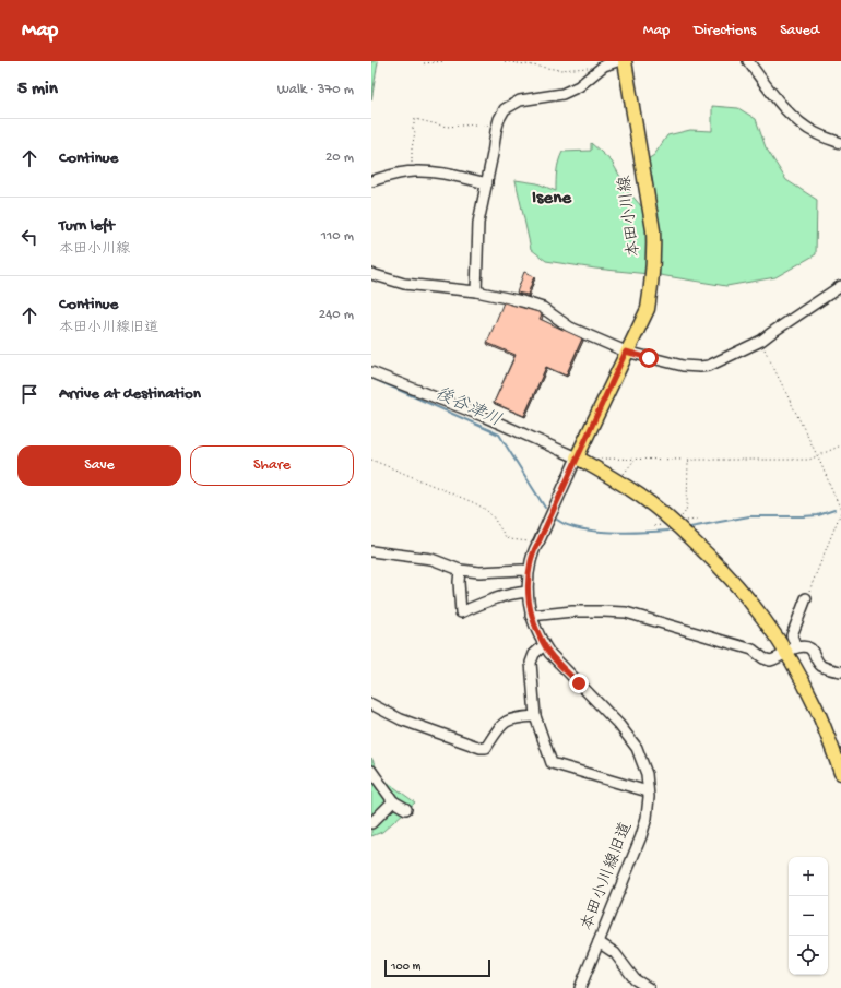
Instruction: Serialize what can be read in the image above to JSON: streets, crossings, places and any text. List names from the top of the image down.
{
  "streets": {
    "main road": ["本田小川線"],
    "street": ["本田小川線旧道"]
  },
  "crossings": [
    ["本田小川線", "本田小川線旧道"]
  ],
  "districts": ["Isene"],
  "water": ["後谷津川"],
  "scale_bar": "100 m",
  "page": {
    "header": "Map",
    "nav": ["Map", "Directions", "Saved"],
    "heading": ["5 min", "Walk · 370 m"],
    "list": [
      ["Continue", "20 m"],
      ["Turn left", "本田小川線", "110 m"],
      ["Continue", "本田小川線旧道", "240 m"],
      "Arrive at destination"
    ],
    "buttons": ["Save", "Share"],
    "map_buttons": ["+", "−"],
    "scale": "100 m"
  }
}
